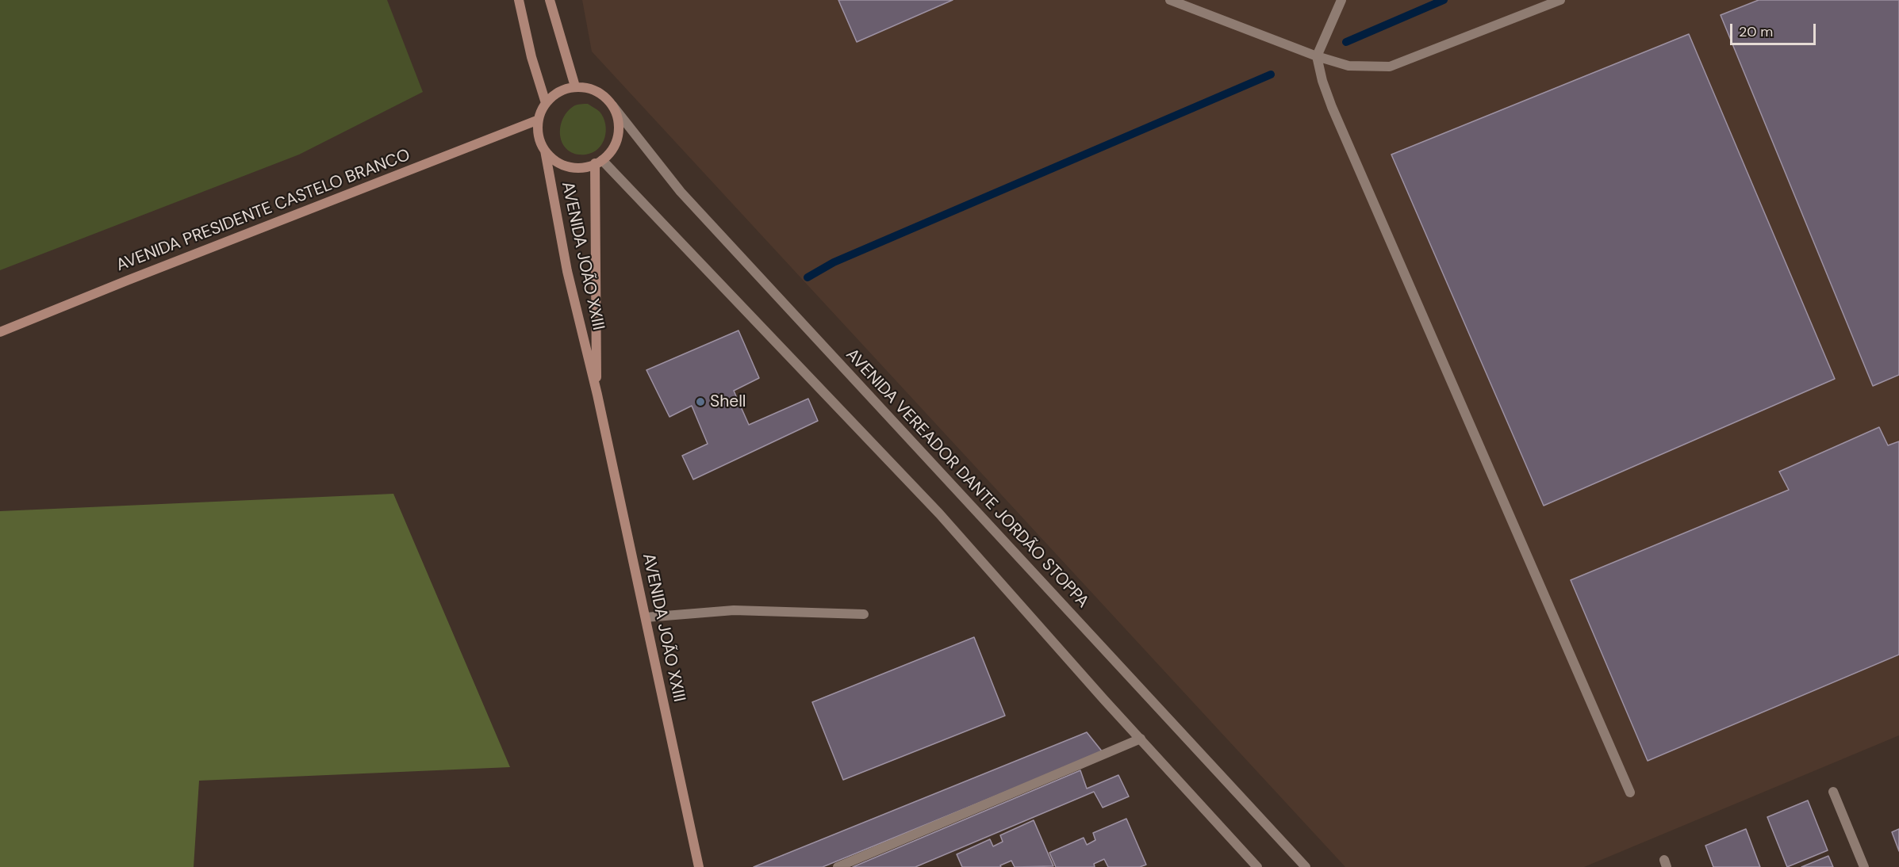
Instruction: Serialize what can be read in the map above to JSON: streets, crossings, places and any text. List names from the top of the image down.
{
  "streets": {
    "main road": ["AVENIDA PRESIDENTE CASTELO BRANCO", "AVENIDA JOÃO XXIII"],
    "street": ["AVENIDA VEREADOR DANTE JORDÃO STOPPA"]
  },
  "crossings": [
    ["AVENIDA PRESIDENTE CASTELO BRANCO", "AVENIDA JOÃO XXIII"],
    ["AVENIDA PRESIDENTE CASTELO BRANCO", "AVENIDA VEREADOR DANTE JORDÃO STOPPA"],
    ["AVENIDA JOÃO XXIII", "AVENIDA VEREADOR DANTE JORDÃO STOPPA"]
  ],
  "places": ["Shell"],
  "scale_bar": "20 m"
}
